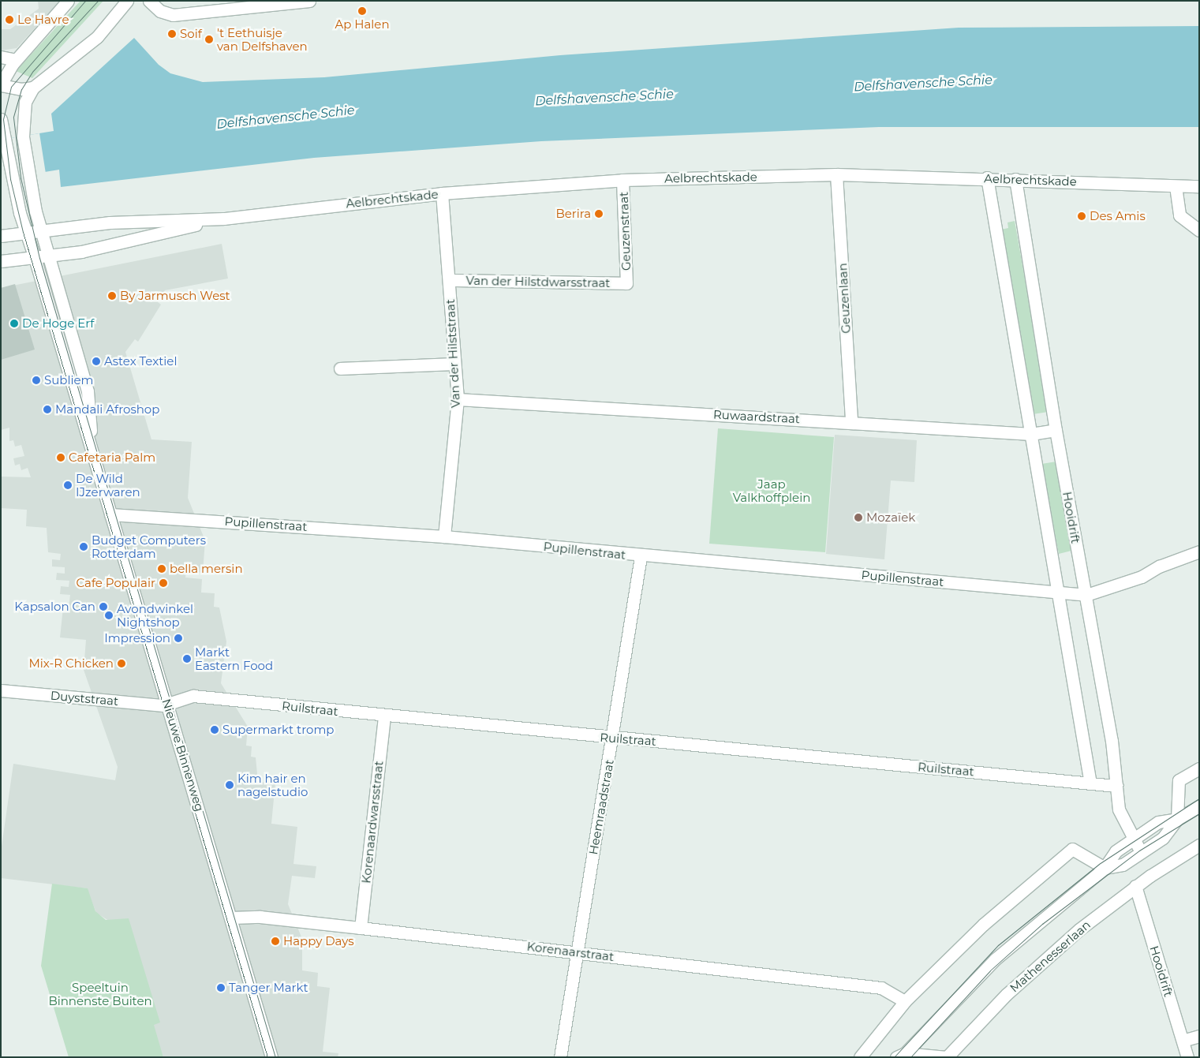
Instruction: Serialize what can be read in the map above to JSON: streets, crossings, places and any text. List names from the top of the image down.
{
  "streets": {
    "street": [
      "Aelbrechtskade",
      "Geuzenstraat",
      "Van der Hilstdwarsstraat",
      "Geuzenlaan",
      "Van der Hilststraat",
      "Ruwaardstraat",
      "Hooidrift",
      "Pupillenstraat",
      "Duyststraat",
      "Ruilstraat",
      "Nieuwe Binnenweg",
      "Heemraadstraat",
      "Korenaardwarsstraat",
      "Korenaarstraat",
      "Mathenesserlaan"
    ]
  },
  "crossings": [
    ["Aelbrechtskade", "Geuzenstraat"],
    ["Aelbrechtskade", "Geuzenlaan"],
    ["Aelbrechtskade", "Van der Hilststraat"],
    ["Aelbrechtskade", "Hooidrift"],
    ["Aelbrechtskade", "Nieuwe Binnenweg"],
    ["Geuzenstraat", "Van der Hilstdwarsstraat"],
    ["Van der Hilstdwarsstraat", "Van der Hilststraat"],
    ["Geuzenlaan", "Ruwaardstraat"],
    ["Van der Hilststraat", "Ruwaardstraat"],
    ["Van der Hilststraat", "Pupillenstraat"],
    ["Ruwaardstraat", "Hooidrift"],
    ["Hooidrift", "Pupillenstraat"],
    ["Hooidrift", "Ruilstraat"],
    ["Hooidrift", "Mathenesserlaan"],
    ["Pupillenstraat", "Nieuwe Binnenweg"],
    ["Pupillenstraat", "Heemraadstraat"],
    ["Duyststraat", "Ruilstraat"],
    ["Duyststraat", "Nieuwe Binnenweg"],
    ["Ruilstraat", "Nieuwe Binnenweg"],
    ["Ruilstraat", "Heemraadstraat"],
    ["Ruilstraat", "Korenaardwarsstraat"],
    ["Nieuwe Binnenweg", "Korenaarstraat"],
    ["Heemraadstraat", "Korenaarstraat"],
    ["Korenaardwarsstraat", "Korenaarstraat"]
  ],
  "water": ["Delfshavensche Schie"],
  "parks": ["Jaap Valkhoffplein", "Speeltuin Binnenste Buiten"],
  "places": [
    "Ap Halen",
    "Le Havre",
    "Soif",
    "'t Eethuisje van Delfshaven",
    "Berira",
    "Des Amis",
    "By Jarmusch West",
    "De Hoge Erf",
    "Astex Textiel",
    "Subliem",
    "Mandali Afroshop",
    "Cafetaria Palm",
    "De Wild IJzerwaren",
    "Mozaïek",
    "Budget Computers Rotterdam",
    "bella mersin",
    "Cafe Populair",
    "Kapsalon Can",
    "Avondwinkel Nightshop",
    "Impression",
    "Markt Eastern Food",
    "Mix-R Chicken",
    "Supermarkt tromp",
    "Kim hair en nagelstudio",
    "Happy Days",
    "Tanger Markt"
  ]
}
